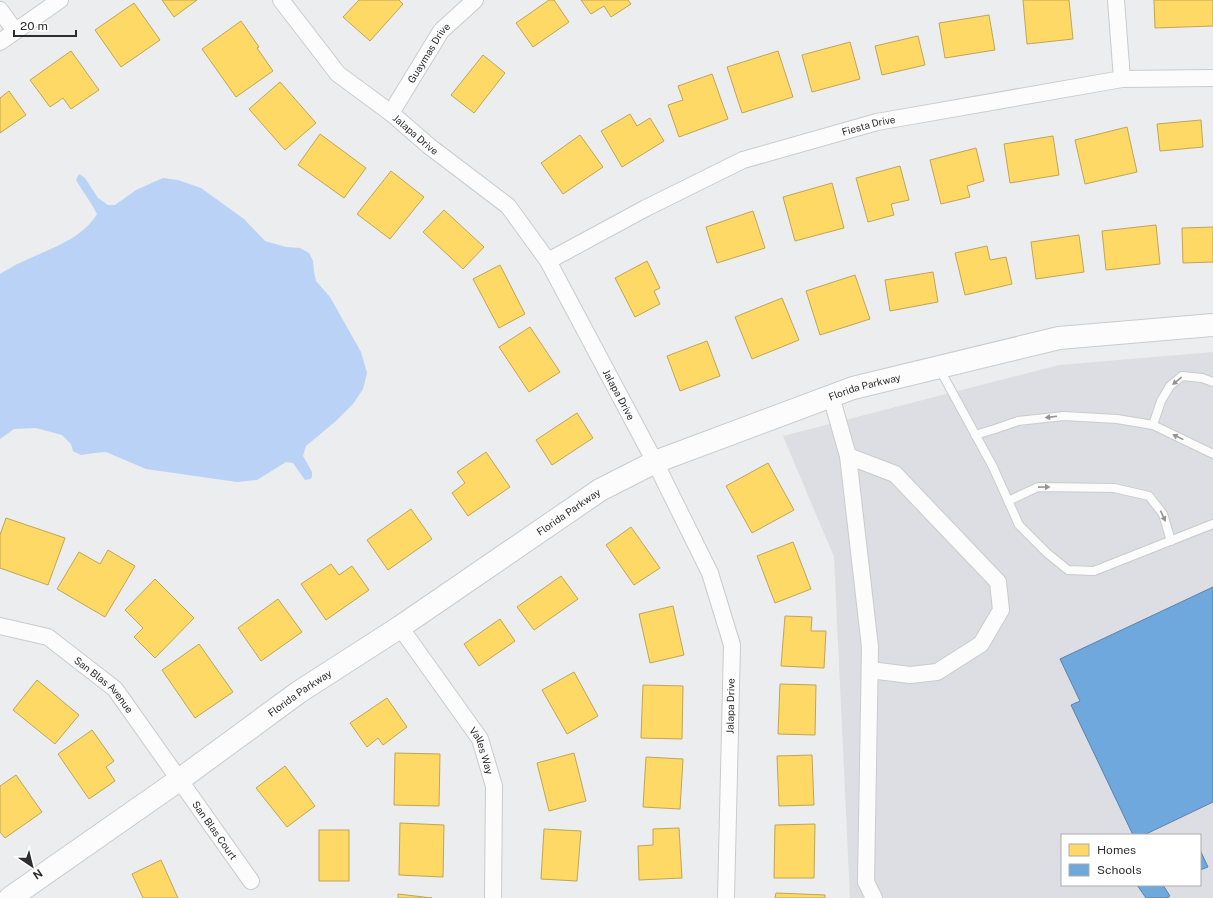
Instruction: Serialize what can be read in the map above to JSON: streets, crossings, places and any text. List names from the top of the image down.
{
  "streets": {
    "street": [
      "Guaymas Drive",
      "Fiesta Drive",
      "Jalapa Drive",
      "Florida Parkway",
      "San Blas Avenue",
      "Valles Way",
      "San Blas Court"
    ]
  },
  "crossings": [
    ["Guaymas Drive", "Jalapa Drive"],
    ["Fiesta Drive", "Jalapa Drive"],
    ["Jalapa Drive", "Florida Parkway"],
    ["Florida Parkway", "San Blas Avenue"],
    ["Florida Parkway", "Valles Way"],
    ["Florida Parkway", "San Blas Court"],
    ["San Blas Avenue", "San Blas Court"]
  ],
  "legend": ["Homes", "Schools"],
  "scale_bar": "20 m",
  "north": "bottom right"
}
